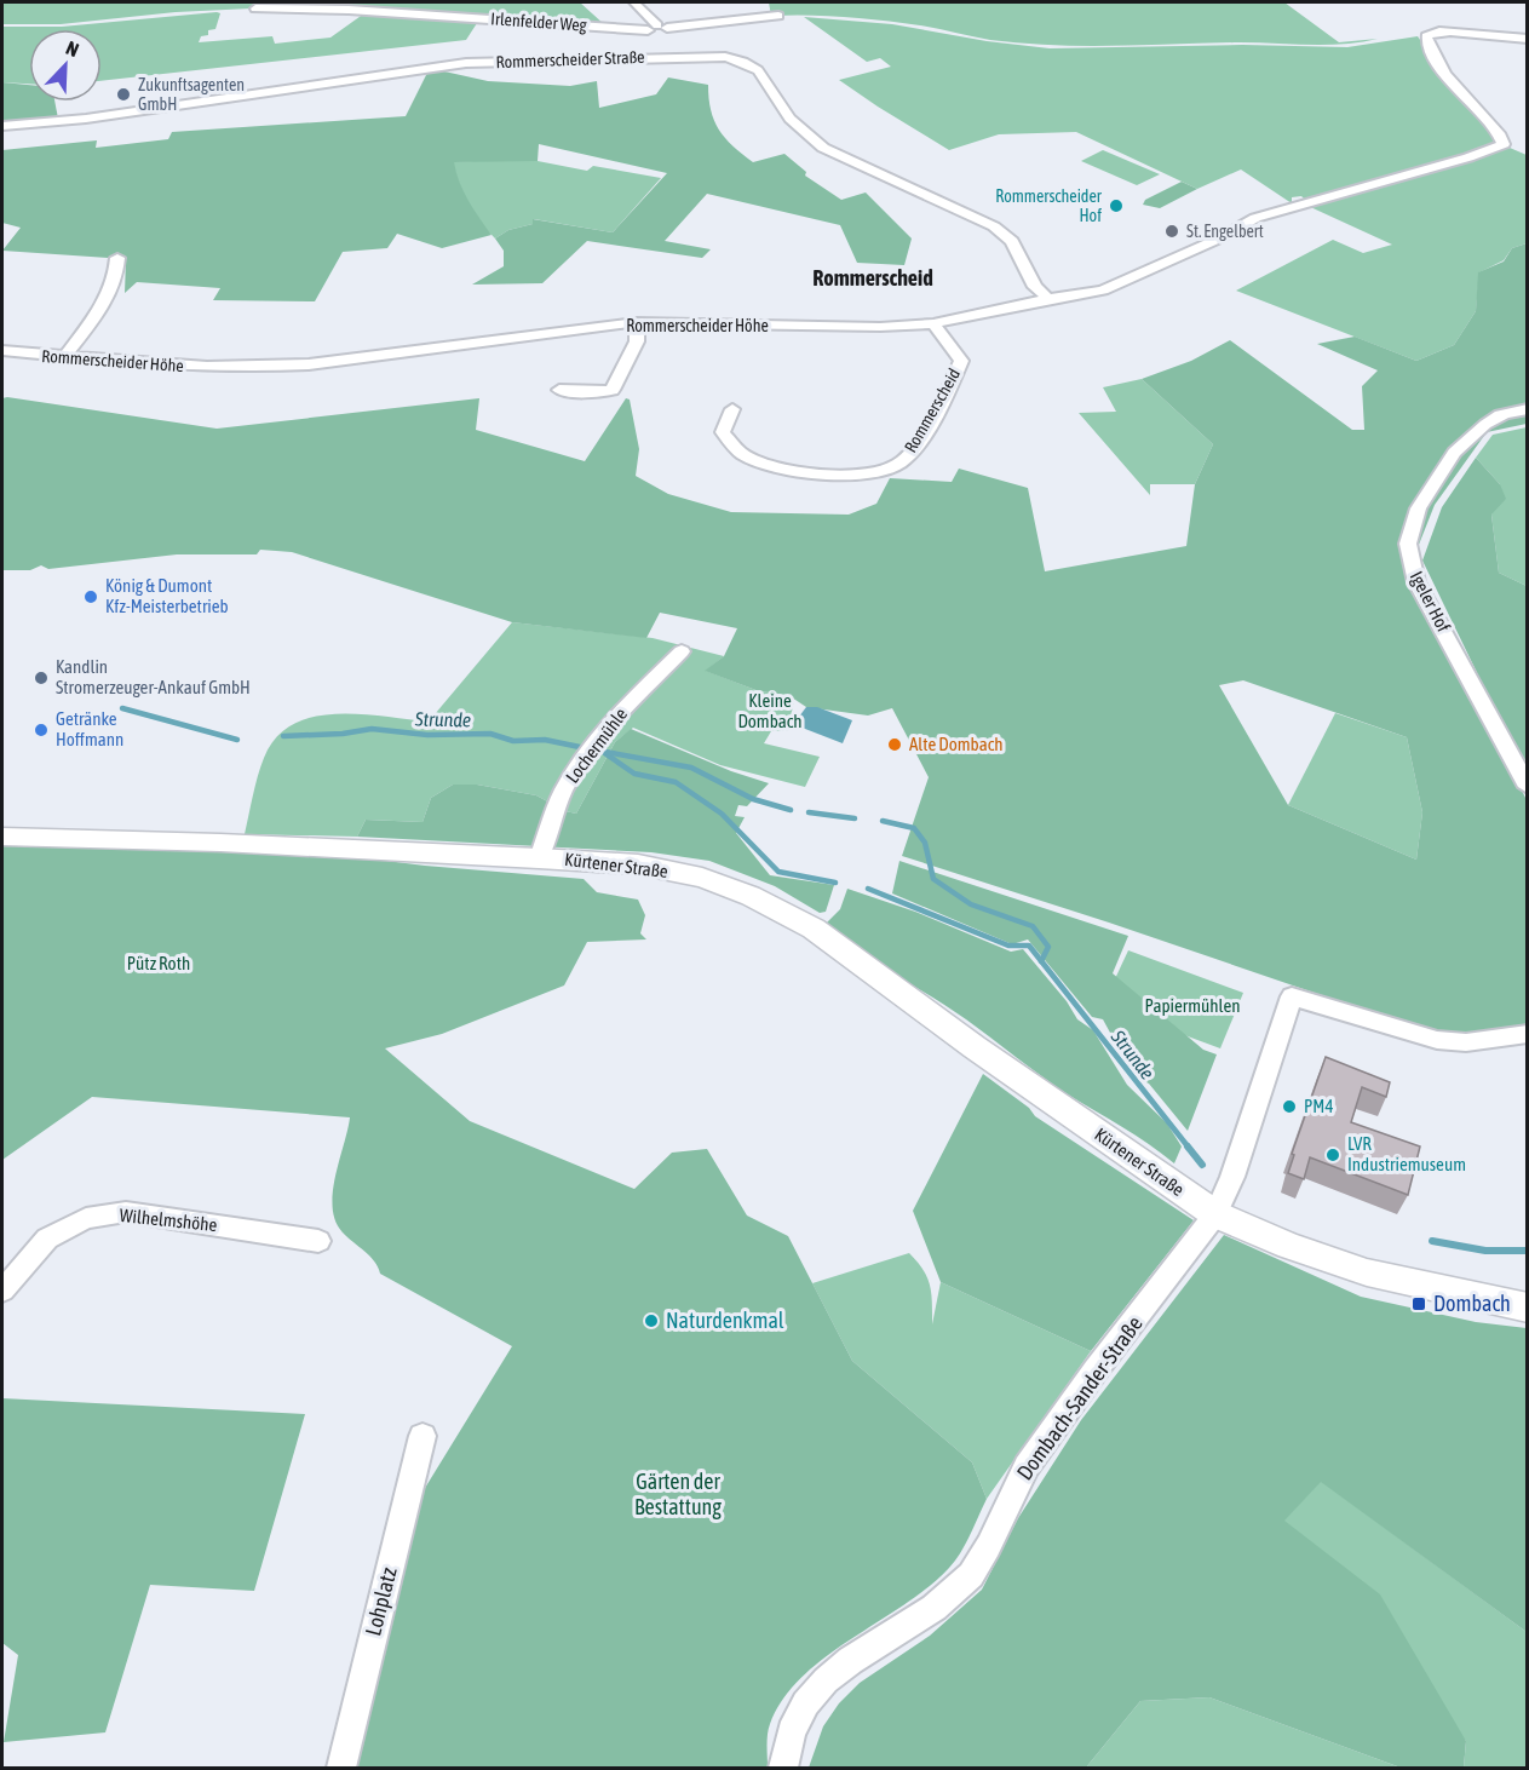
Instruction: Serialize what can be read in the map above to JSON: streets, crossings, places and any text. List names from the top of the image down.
{
  "streets": {
    "main road": ["Kürtener Straße"],
    "street": [
      "Irlenfelder Weg",
      "Rommerscheider Straße",
      "Rommerscheider Höhe",
      "Rommerscheid",
      "Igeler Hof",
      "Lochermühle",
      "Wilhelmshöhe",
      "Dombach-Sander-Straße",
      "Lohplatz"
    ]
  },
  "crossings": [
    ["Irlenfelder Weg", "Rommerscheider Straße"],
    ["Rommerscheider Straße", "Rommerscheider Höhe"],
    ["Rommerscheider Höhe", "Rommerscheid"],
    ["Lochermühle", "Kürtener Straße"],
    ["Kürtener Straße", "Dombach-Sander-Straße"]
  ],
  "districts": ["Rommerscheid"],
  "water": ["Strunde"],
  "parks": [
    "Kleine Dombach",
    "Pütz Roth",
    "Papiermühlen",
    "Gärten der Bestattung"
  ],
  "places": {
    "other": [
      "Zukunftsagenten GmbH",
      "Rommerscheider Hof",
      "St. Engelbert",
      "König & Dumont Kfz-Meisterbetrieb",
      "Kandlin Stromerzeuger-Ankauf GmbH",
      "Getränke Hoffmann",
      "Alte Dombach",
      "PM4",
      "LVR Industriemuseum",
      "Naturdenkmal"
    ],
    "transit": ["Dombach"]
  },
  "north": "top right"
}
